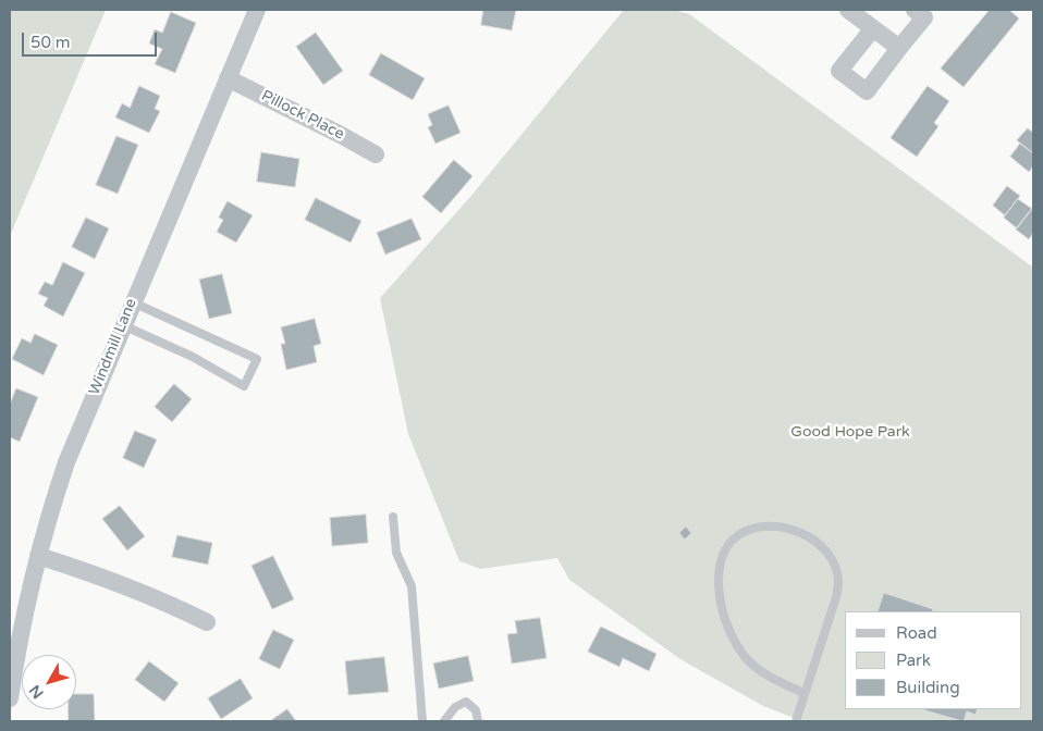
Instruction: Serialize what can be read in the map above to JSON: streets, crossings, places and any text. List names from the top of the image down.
{
  "streets": {
    "street": ["Pillock Place", "Windmill Lane"]
  },
  "crossings": [
    ["Pillock Place", "Windmill Lane"]
  ],
  "parks": ["Good Hope Park"],
  "legend": ["Road", "Park", "Building"],
  "scale_bar": "50 m",
  "north": "bottom left"
}
